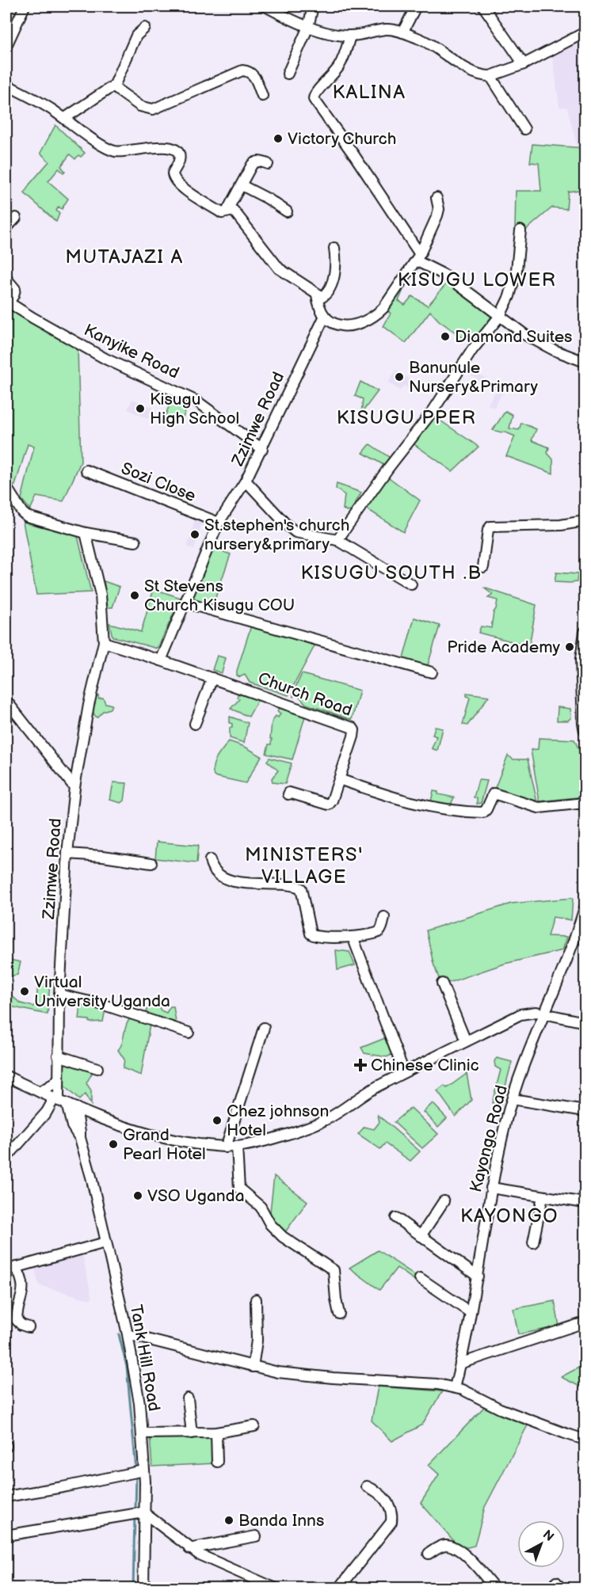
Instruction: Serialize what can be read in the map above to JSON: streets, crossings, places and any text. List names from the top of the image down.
{
  "streets": {
    "street": [
      "Kanyike Road",
      "Zzimwe Road",
      "Sozi Close",
      "Church Road",
      "Kayongo Road",
      "Tank Hill Road"
    ]
  },
  "crossings": [
    ["Kanyike Road", "Zzimwe Road"],
    ["Zzimwe Road", "Sozi Close"],
    ["Zzimwe Road", "Church Road"],
    ["Zzimwe Road", "Tank Hill Road"]
  ],
  "districts": [
    "KALINA",
    "MUTAJAZI A",
    "KISUGU LOWER",
    "KISUGU PPER",
    "KISUGU SOUTH .B",
    "MINISTERS' VILLAGE",
    "KAYONGO"
  ],
  "places": {
    "other": [
      "Victory Church",
      "Diamond Suites",
      "Banunule Nursery&Primary",
      "Kisugu High School",
      "St.stephen's church nursery&primary",
      "St Stevens Church Kisugu COU",
      "Pride Academy",
      "Virtual University Uganda",
      "Chez johnson Hotel",
      "Grand Pearl Hotel",
      "VSO Uganda",
      "Banda Inns"
    ],
    "health": ["Chinese Clinic"]
  },
  "north": "top right"
}
